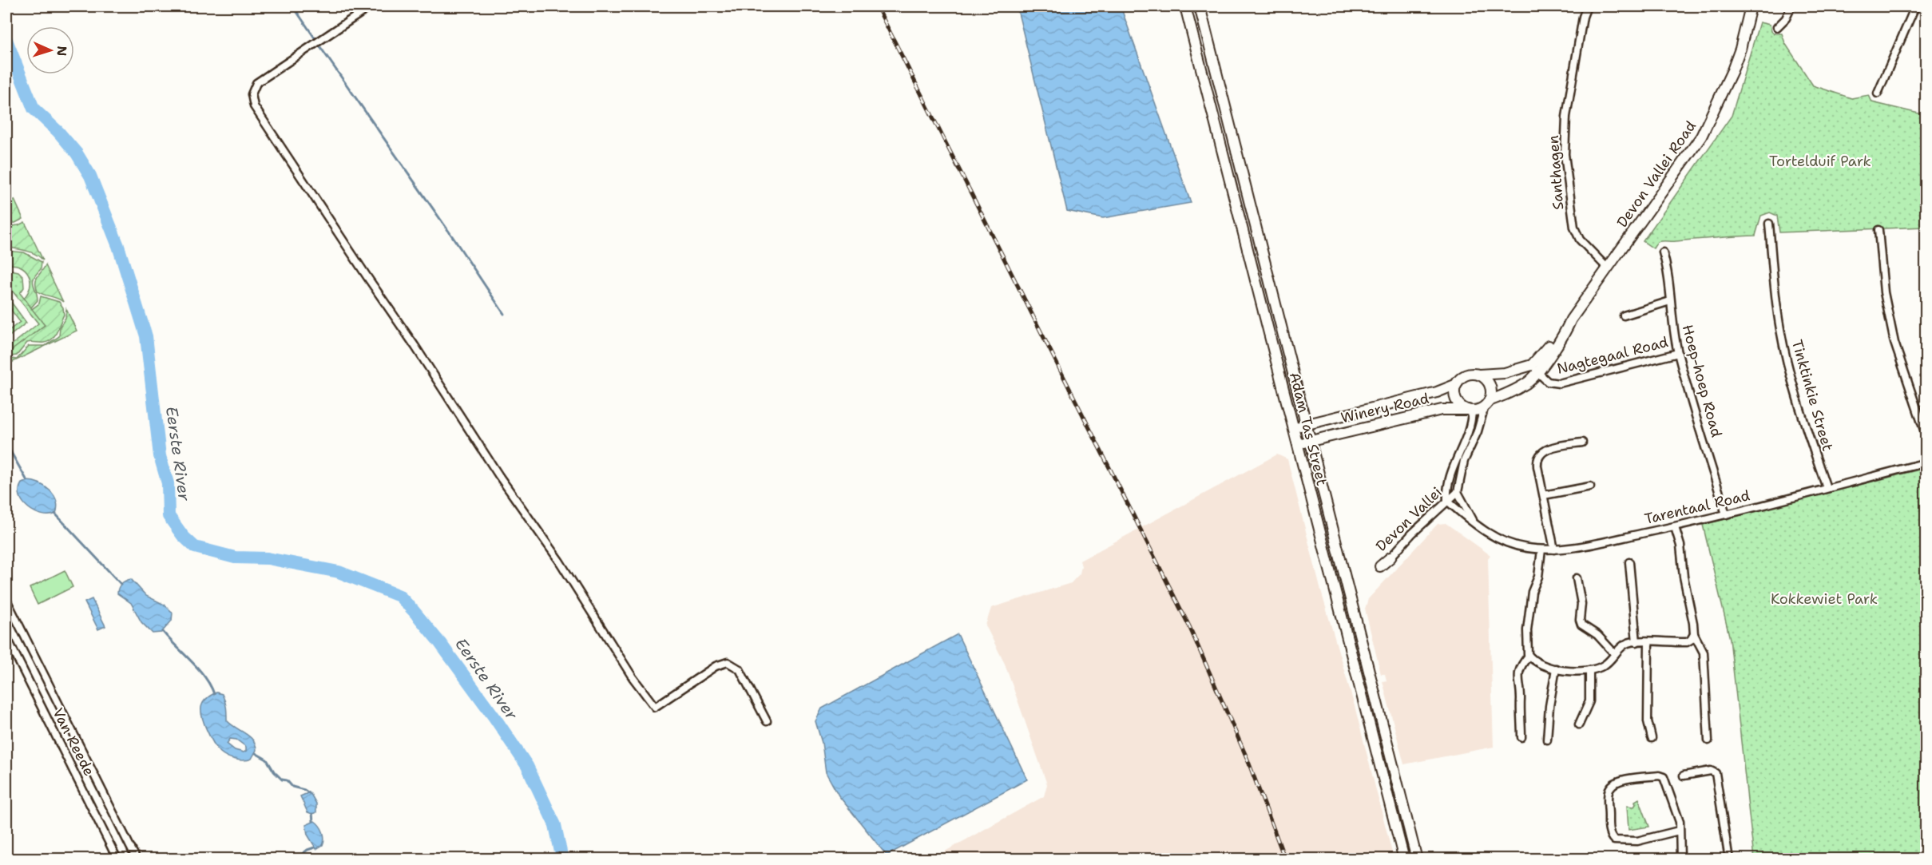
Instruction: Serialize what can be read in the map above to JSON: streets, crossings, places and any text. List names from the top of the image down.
{
  "streets": {
    "main road": [
      "Devon Vallei Road",
      "Winery Road",
      "Adam Tas Street",
      "Devon Vallei"
    ],
    "street": [
      "Santhagen",
      "Nagtegaal Road",
      "Hoep-hoep Road",
      "Tinktinkie Street",
      "Tarentaal Road",
      "Van Reede"
    ]
  },
  "crossings": [
    ["Santhagen", "Devon Vallei Road"],
    ["Devon Vallei Road", "Nagtegaal Road"],
    ["Devon Vallei Road", "Winery Road"],
    ["Nagtegaal Road", "Hoep-hoep Road"],
    ["Hoep-hoep Road", "Tarentaal Road"],
    ["Tinktinkie Street", "Tarentaal Road"],
    ["Winery Road", "Adam Tas Street"],
    ["Tarentaal Road", "Devon Vallei"]
  ],
  "water": ["Eerste River"],
  "parks": ["Tortelduif Park", "Kokkewiet Park"],
  "north": "right"
}
